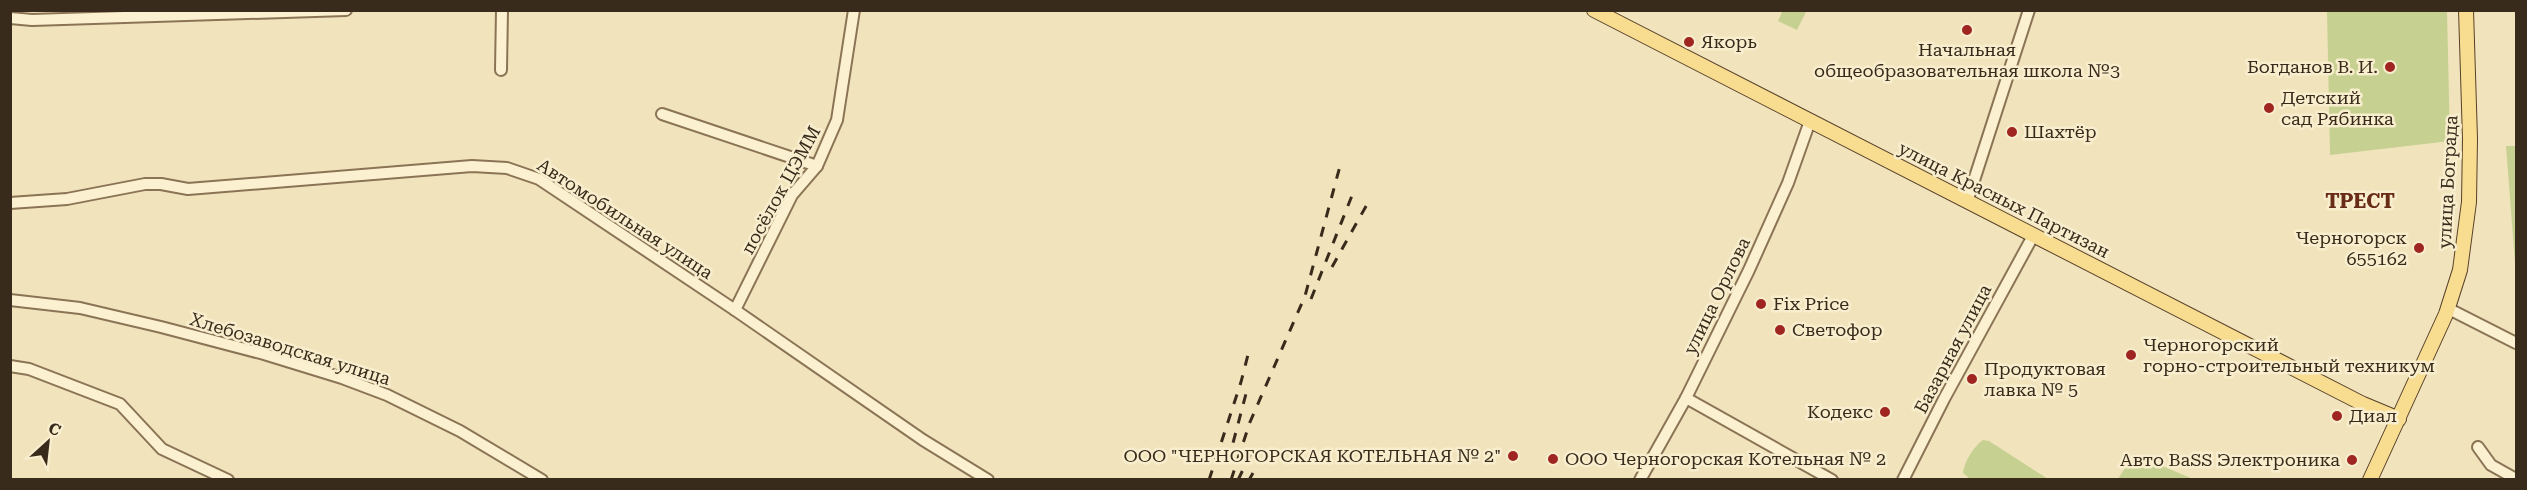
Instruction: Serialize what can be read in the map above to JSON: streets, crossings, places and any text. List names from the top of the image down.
{
  "streets": {
    "main road": ["улица Бограда", "улица Красных Партизан"],
    "street": [
      "посёлок ЦЭММ",
      "Автомобильная улица",
      "улица Орлова",
      "Хлебозаводская улица",
      "Базарная улица"
    ]
  },
  "crossings": [
    ["улица Бограда", "улица Красных Партизан"],
    ["посёлок ЦЭММ", "Автомобильная улица"],
    ["улица Красных Партизан", "улица Орлова"],
    ["улица Красных Партизан", "Базарная улица"]
  ],
  "districts": ["ТРЕСТ"],
  "places": [
    "Начальная общеобразовательная школа №3",
    "Якорь",
    "Богданов В. И.",
    "Детский сад Рябинка",
    "Шахтёр",
    "Черногорск 655162",
    "Fix Price",
    "Светофор",
    "Черногорский горно-строительный техникум",
    "Продуктовая лавка № 5",
    "Кодекс",
    "Диал",
    "ООО \"ЧЕРНОГОРСКАЯ КОТЕЛЬНАЯ № 2\"",
    "ООО Черногорская Котельная № 2",
    "Авто BaSS Электроника"
  ],
  "north": "top right"
}
